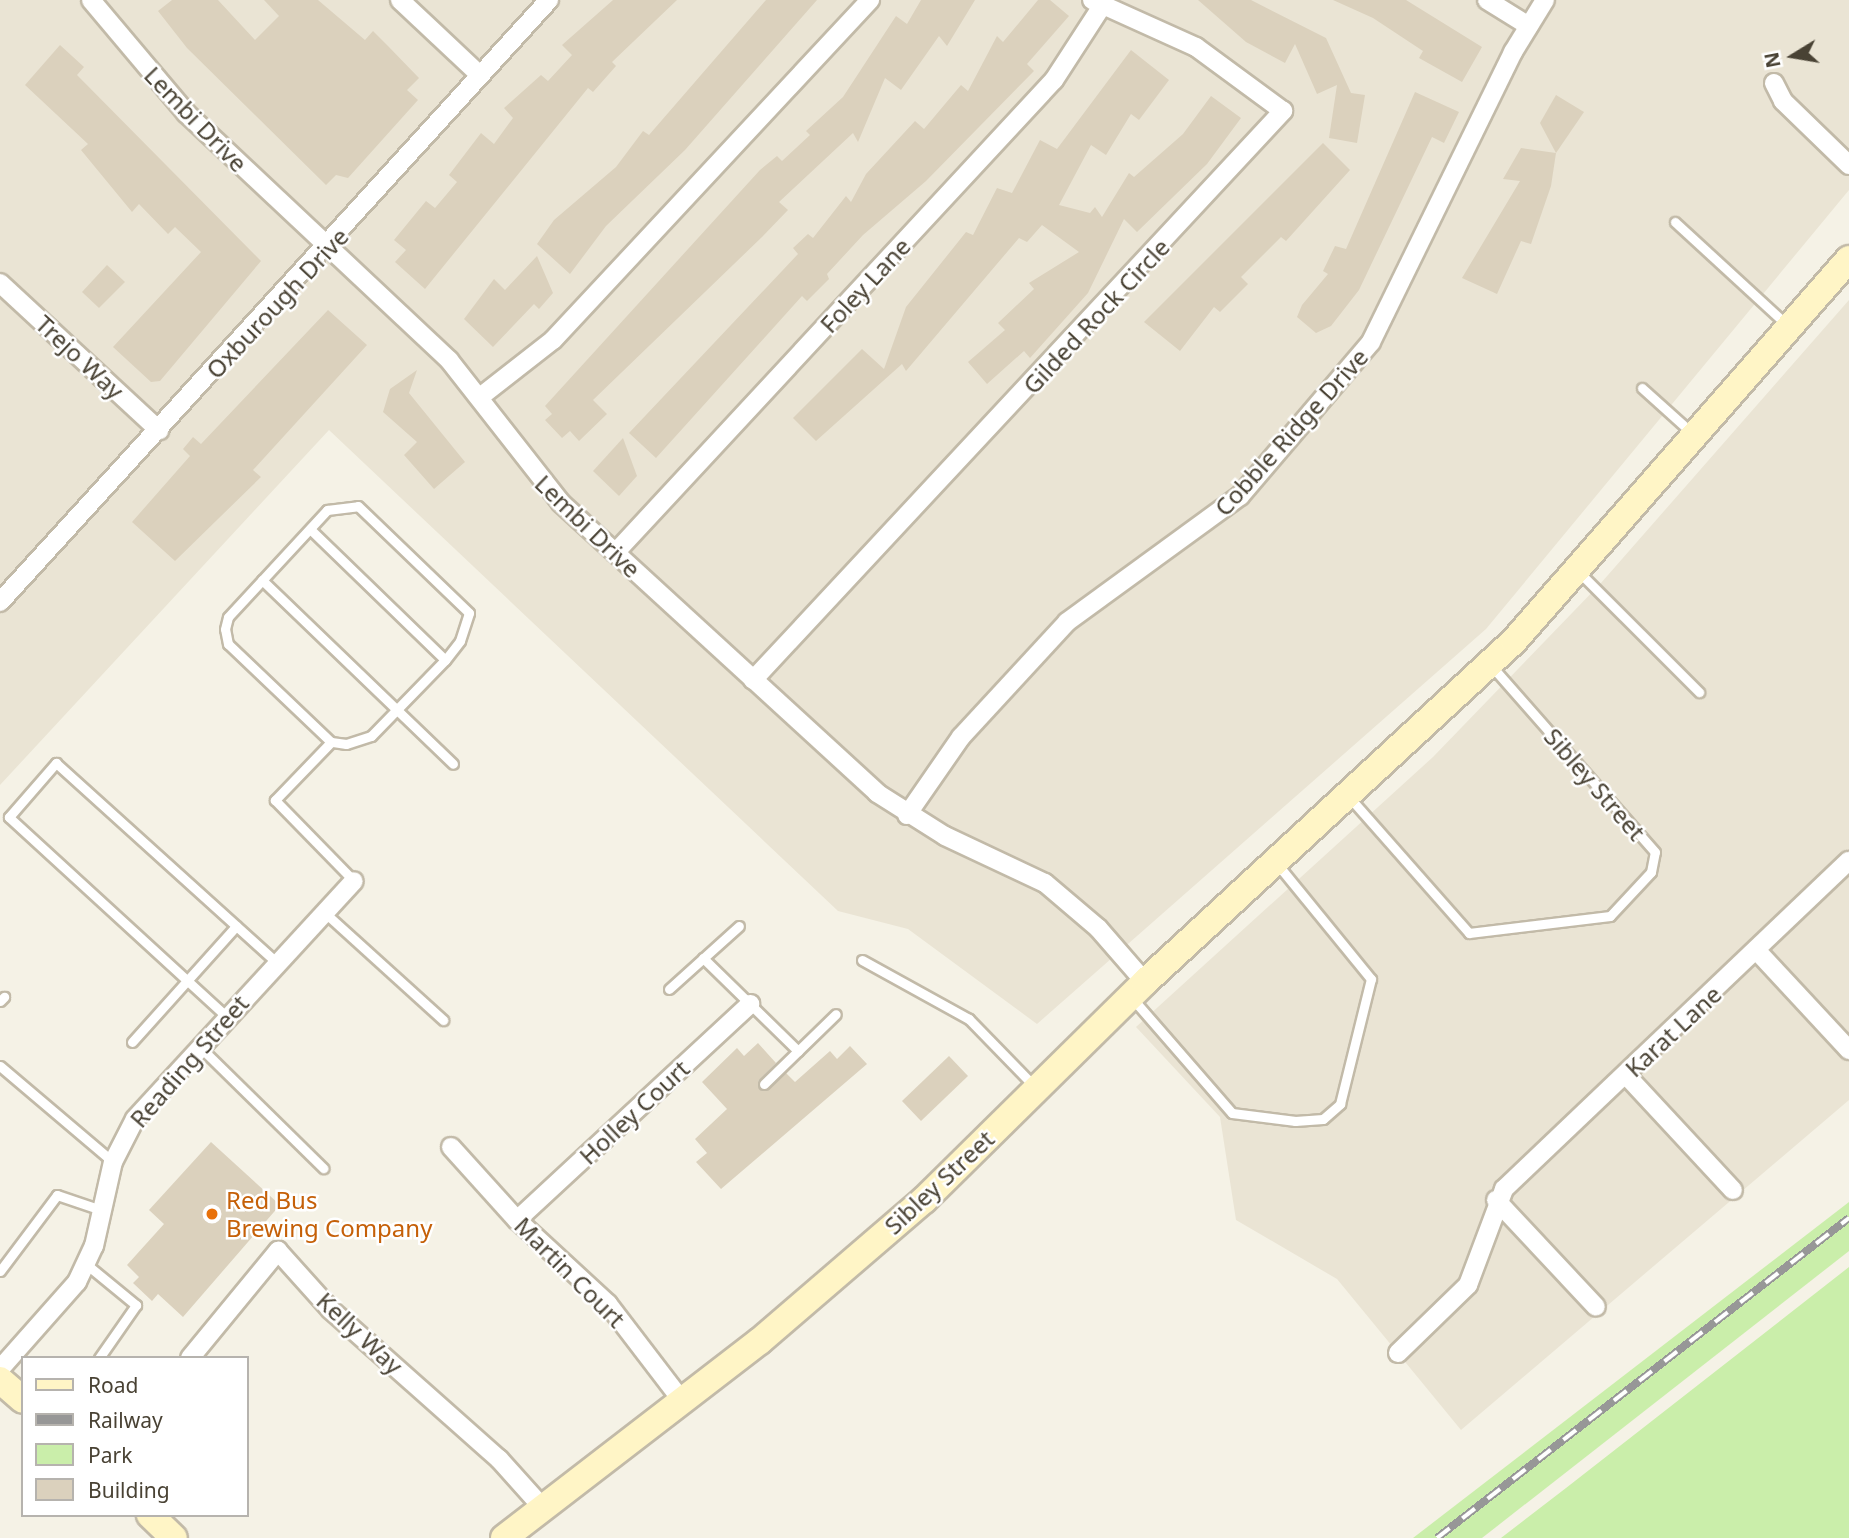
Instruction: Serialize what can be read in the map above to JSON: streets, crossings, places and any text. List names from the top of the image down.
{
  "streets": {
    "street": [
      "Lembi Drive",
      "Foley Lane",
      "Oxburough Drive",
      "Gilded Rock Circle",
      "Trejo Way",
      "Cobble Ridge Drive",
      "Sibley Street",
      "Karat Lane",
      "Reading Street",
      "Holley Court",
      "Martin Court",
      "Kelly Way"
    ]
  },
  "crossings": [
    ["Lembi Drive", "Foley Lane"],
    ["Lembi Drive", "Oxburough Drive"],
    ["Lembi Drive", "Gilded Rock Circle"],
    ["Lembi Drive", "Cobble Ridge Drive"],
    ["Lembi Drive", "Sibley Street"],
    ["Foley Lane", "Gilded Rock Circle"],
    ["Oxburough Drive", "Trejo Way"],
    ["Sibley Street", "Martin Court"],
    ["Sibley Street", "Kelly Way"],
    ["Holley Court", "Martin Court"]
  ],
  "places": ["Red Bus Brewing Company"],
  "legend": [
    "Road",
    "Railway",
    "Park",
    "Building"
  ],
  "north": "left"
}
